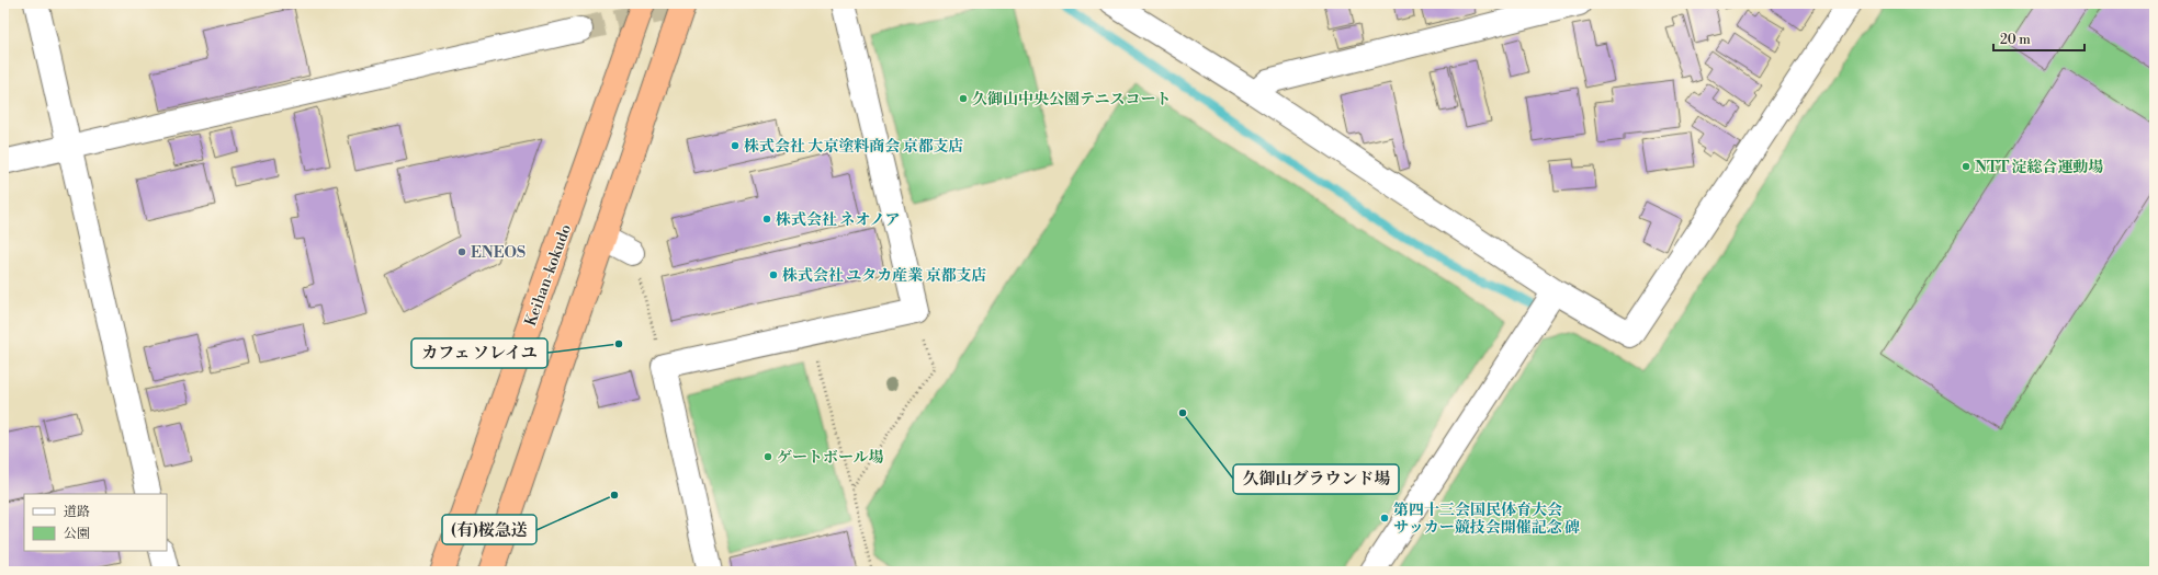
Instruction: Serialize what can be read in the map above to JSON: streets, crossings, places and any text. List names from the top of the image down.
{
  "streets": {
    "highway": ["Keihan-kokudo"]
  },
  "places": [
    "久御山中央公園テニスコート",
    "株式会社 大京塗料商会 京都支店",
    "NTT 淀総合運動場",
    "株式会社 ネオノア",
    "ENEOS",
    "株式会社 ユタカ産業 京都支店",
    "カフェ ソレイユ",
    "久御山グラウンド場",
    "ゲートボール場",
    "(有)桜急送",
    "第四十三会国民体育大会 サッカー競技会開催記念 碑"
  ],
  "legend": ["道路", "公園"],
  "scale_bar": "20 m"
}
